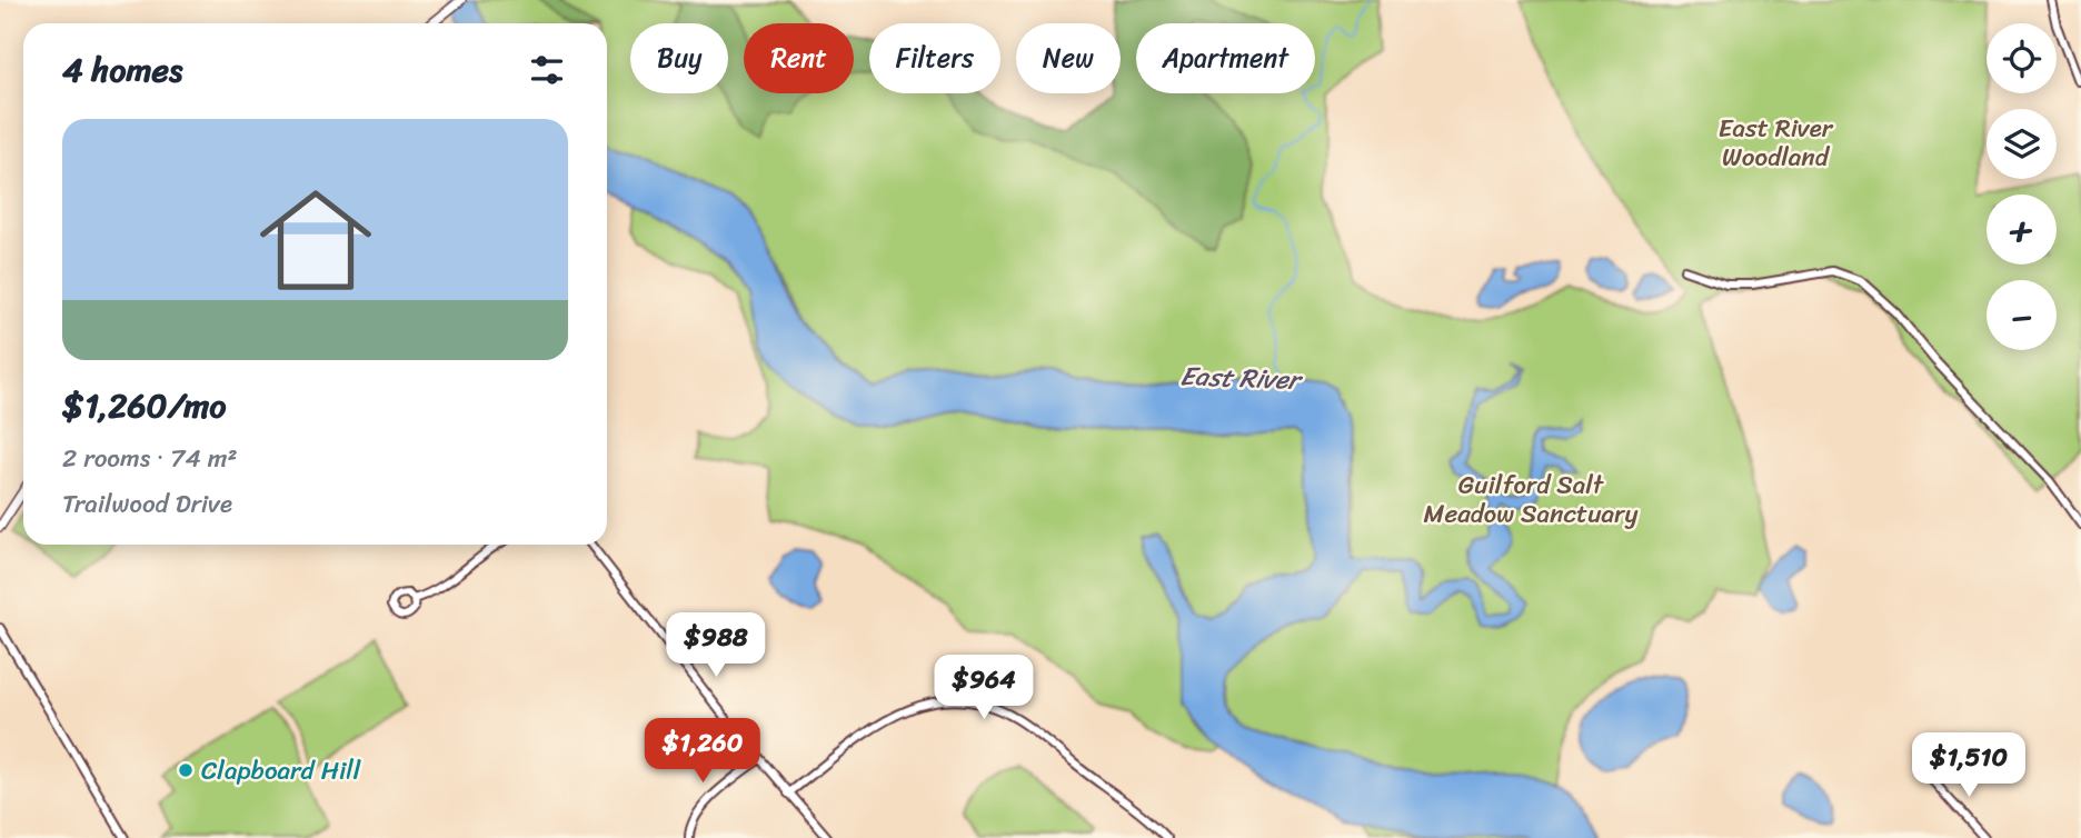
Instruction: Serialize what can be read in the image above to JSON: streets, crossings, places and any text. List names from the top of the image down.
{
  "water": ["East River"],
  "parks": ["East River Woodland", "Guilford Salt Meadow Sanctuary"],
  "places": ["Clapboard Hill"],
  "page": {
    "map_buttons": ["+", "−"],
    "chip": [
      "Buy",
      "Rent",
      "Filters",
      "New",
      "Apartment"
    ],
    "heading": "4 homes",
    "list": [
      {
        "name": "$1,260/mo",
        "note": "2 rooms · 74 m² · Trailwood Drive"
      }
    ],
    "price": [
      "$988",
      "$964",
      "$1,260",
      "$1,510"
    ]
  }
}
